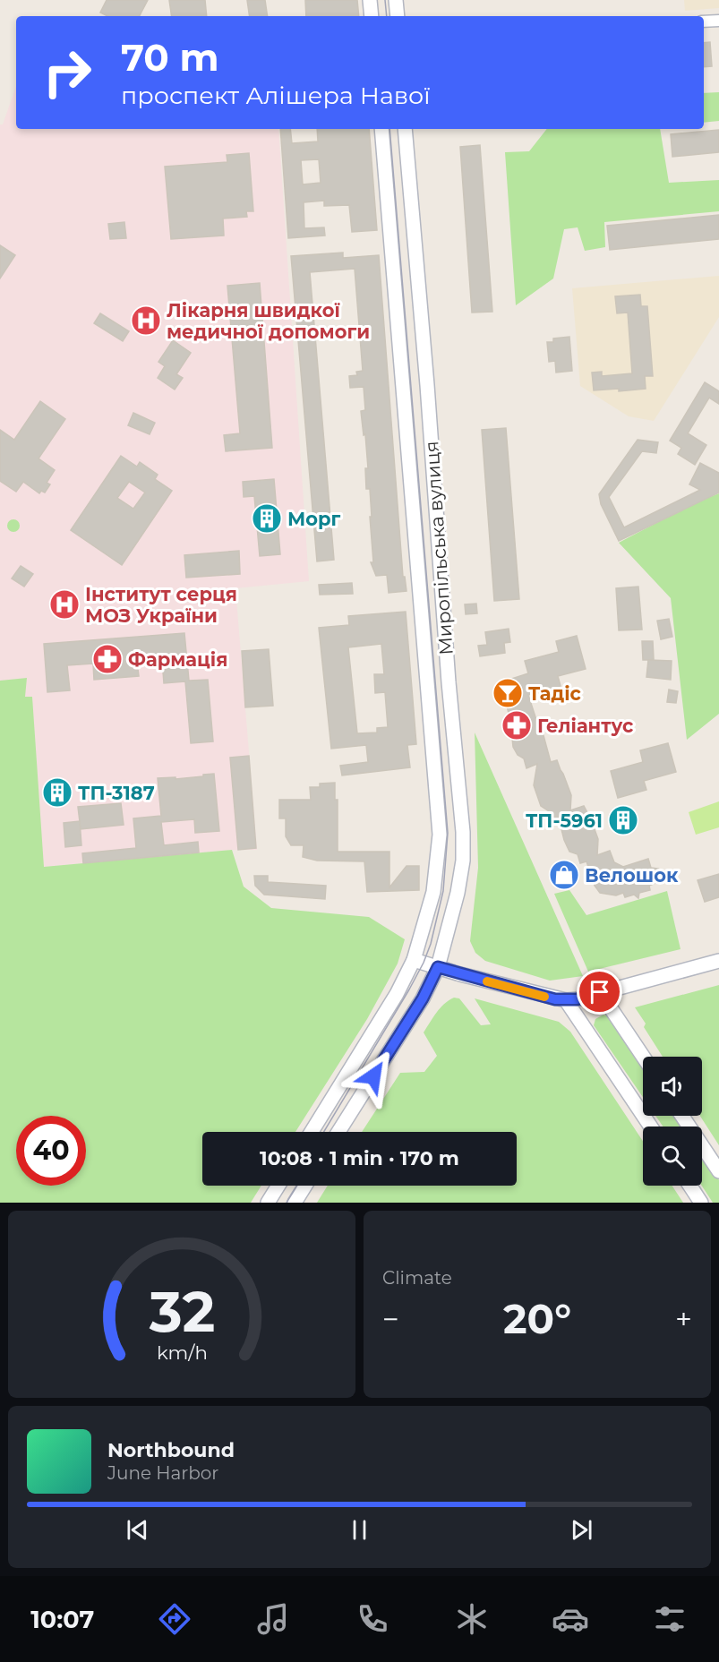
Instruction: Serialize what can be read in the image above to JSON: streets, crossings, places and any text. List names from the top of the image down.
{
  "streets": {
    "street": ["Миропільська вулиця"]
  },
  "places": {
    "hospital": ["Лікарня швидкої медичної допомоги", "Інститут серця МОЗ України"],
    "building": ["Морг", "ТП-3187", "ТП-5961"],
    "pharmacy": ["Фармація", "Геліантус"],
    "bar": ["Тадіс"],
    "shop": ["Велошок"]
  },
  "page": {
    "turn": ["70 m", "проспект Алішера Навої"],
    "limit": "40",
    "trip": "10:08 · 1 min · 170 m",
    "tile": "Climate",
    "heat": ["−", "20°", "+"],
    "song": ["Northbound", "June Harbor"],
    "tabs": "10:07",
    "gauge": ["32", "km/h"]
  }
}
